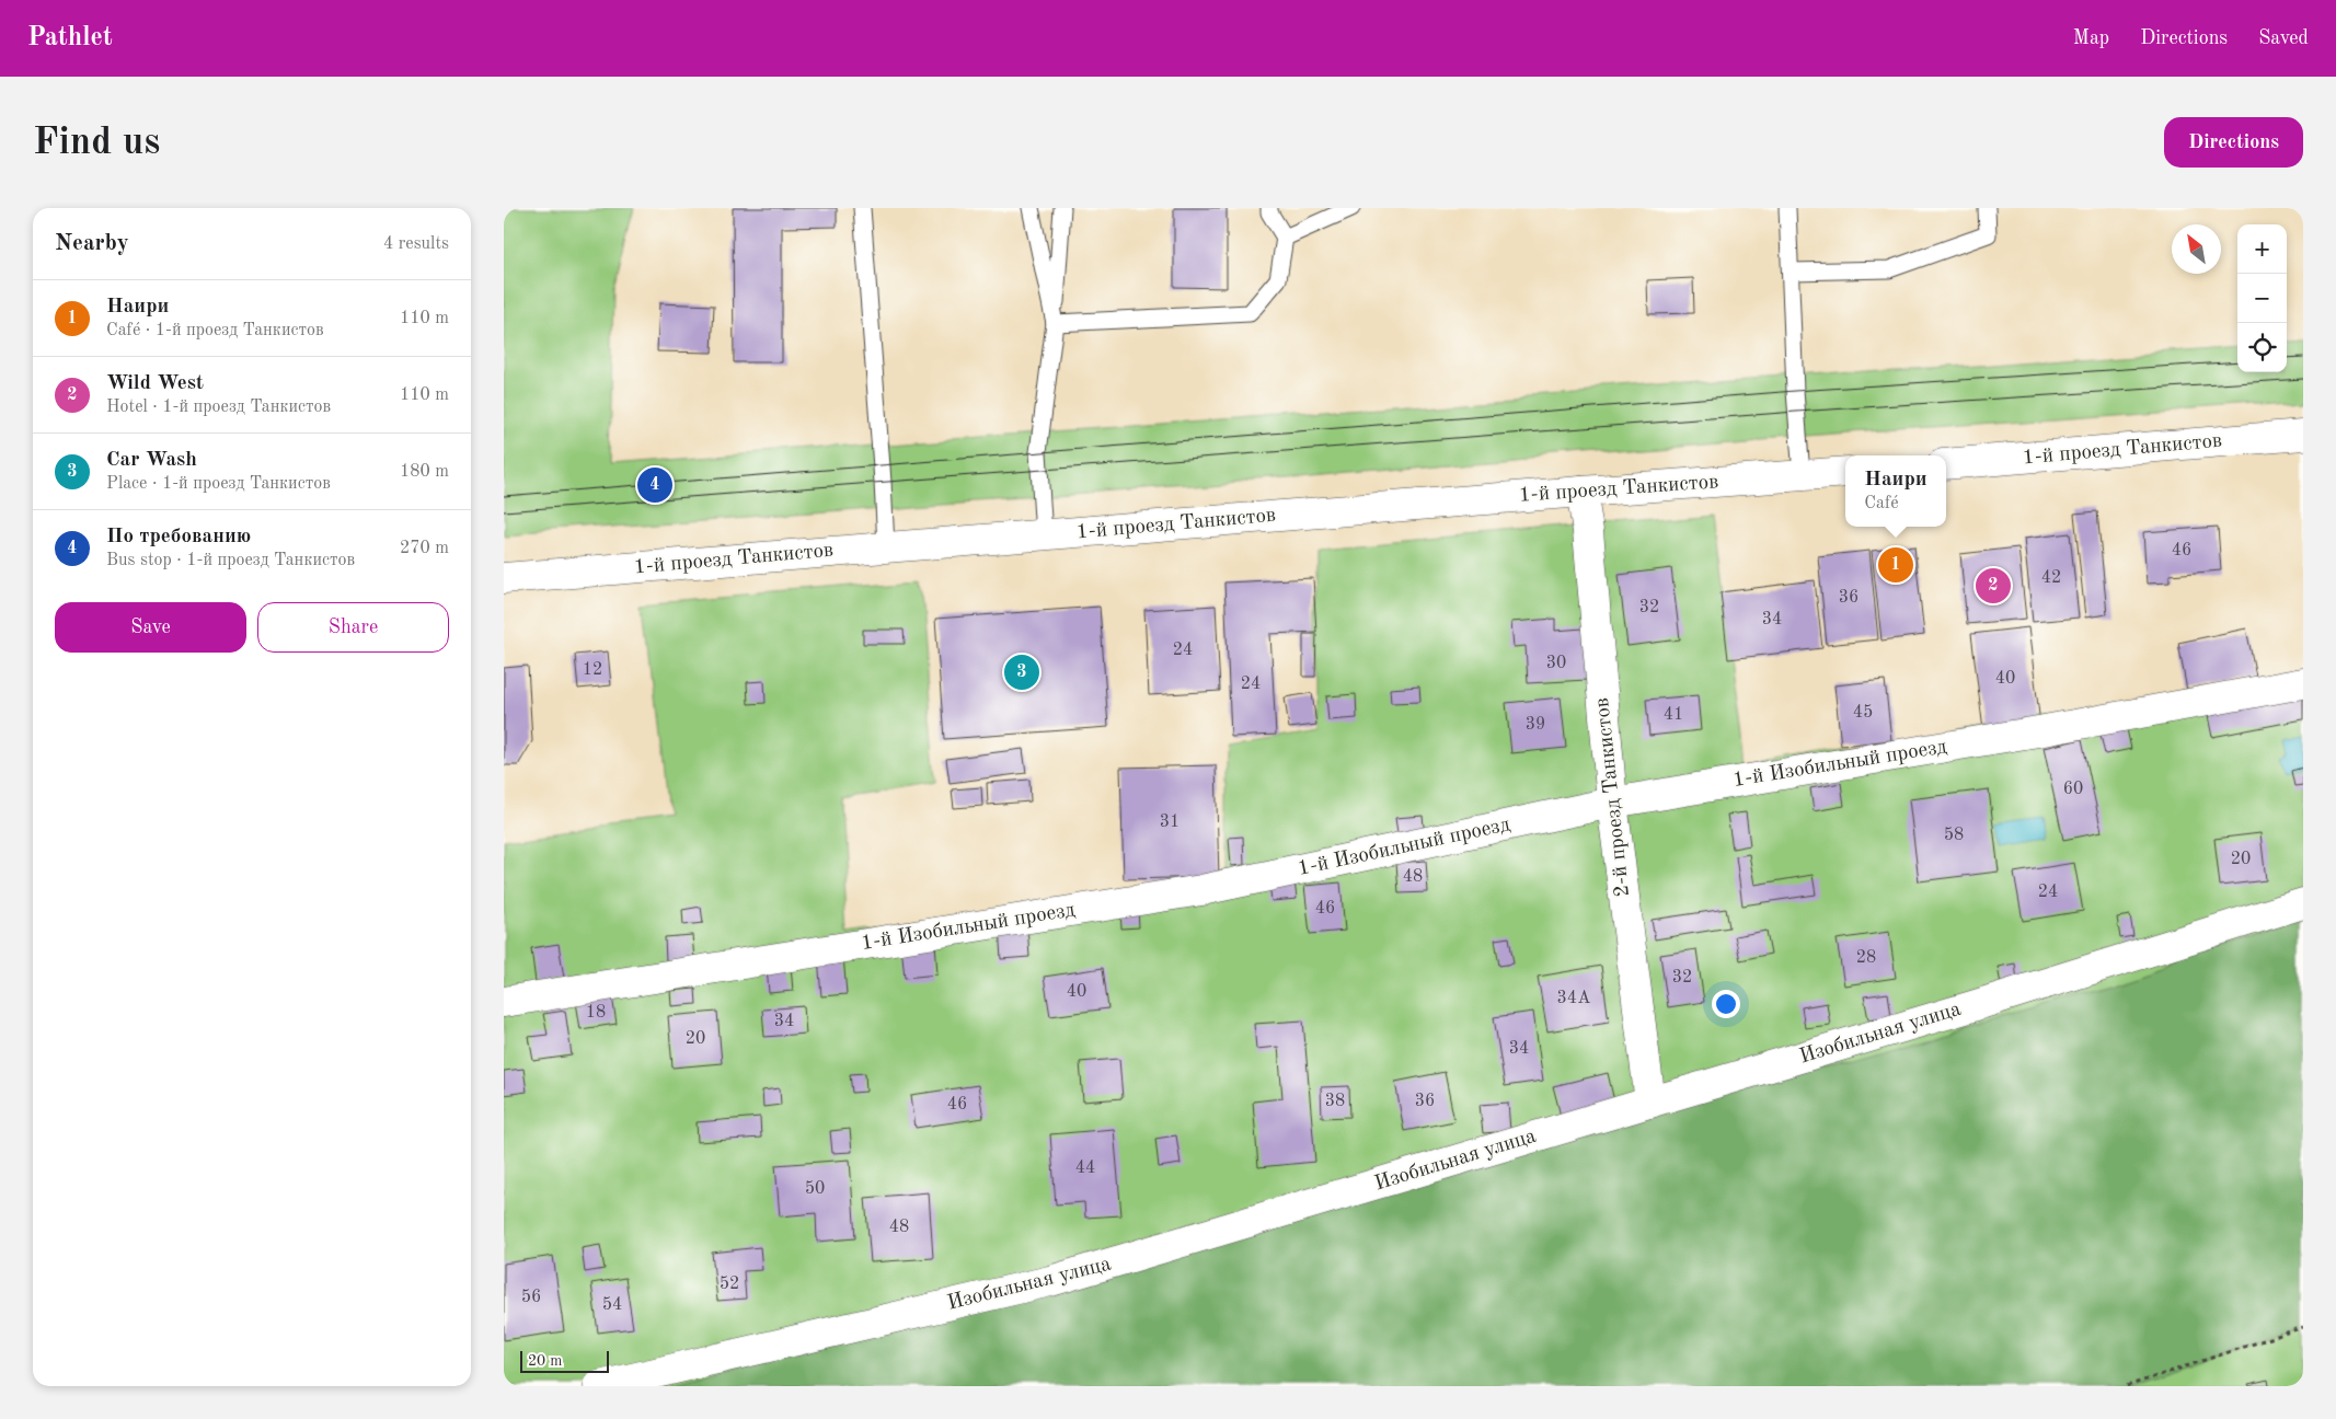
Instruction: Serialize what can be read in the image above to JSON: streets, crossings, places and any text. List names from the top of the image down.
{
  "streets": {
    "street": [
      "1-й проезд Танкистов",
      "1-й Изобильный проезд",
      "2-й проезд Танкистов",
      "Изобильная улица"
    ]
  },
  "crossings": [
    ["1-й проезд Танкистов", "2-й проезд Танкистов"],
    ["1-й Изобильный проезд", "2-й проезд Танкистов"],
    ["2-й проезд Танкистов", "Изобильная улица"]
  ],
  "house_numbers": [
    "46",
    "42",
    "36",
    "32",
    "34",
    "24",
    "30",
    "12",
    "40",
    "24",
    "45",
    "41",
    "39",
    "60",
    "31",
    "58",
    "20",
    "48",
    "24",
    "46",
    "28",
    "32",
    "40",
    "34А",
    "18",
    "34",
    "20",
    "34",
    "38",
    "36",
    "46",
    "44",
    "50",
    "48",
    "52",
    "56",
    "54"
  ],
  "scale_bar": "20 m",
  "north": "top left",
  "page": {
    "header": "Pathlet",
    "nav": ["Map", "Directions", "Saved"],
    "buttons": [
      "Directions",
      ["Save", "Share"]
    ],
    "title": "Find us",
    "heading": ["Nearby", "4 results"],
    "map_buttons": ["+", "−"],
    "list": [
      {
        "mark": "1",
        "name": "Наири",
        "note": "Café · 1-й проезд Танкистов",
        "value": "110 m"
      },
      {
        "mark": "2",
        "name": "Wild West",
        "note": "Hotel · 1-й проезд Танкистов",
        "value": "110 m"
      },
      {
        "mark": "3",
        "name": "Car Wash",
        "note": "Place · 1-й проезд Танкистов",
        "value": "180 m"
      },
      {
        "mark": "4",
        "name": "По требованию",
        "note": "Bus stop · 1-й проезд Танкистов",
        "value": "270 m"
      }
    ],
    "popup": ["Наири", "Café"],
    "pins": [
      "4",
      "1",
      "2",
      "3"
    ],
    "scale": "20 m"
  }
}
